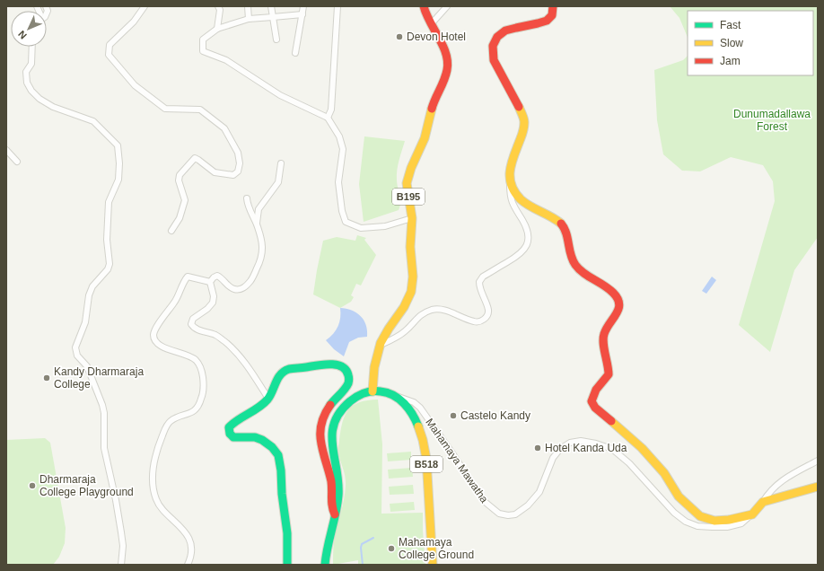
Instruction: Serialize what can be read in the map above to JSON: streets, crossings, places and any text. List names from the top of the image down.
{
  "streets": {
    "main road": ["B195", "B518"],
    "street": ["Mahamaya Mawatha"]
  },
  "crossings": [
    ["B195", "B518"],
    ["Mahamaya Mawatha", "B518"]
  ],
  "parks": ["Dunumadallawa Forest"],
  "places": [
    "Devon Hotel",
    "Kandy Dharmaraja College",
    "Castelo Kandy",
    "Hotel Kanda Uda",
    "Dharmaraja College Playground",
    "Mahamaya College Ground"
  ],
  "legend": ["Fast", "Slow", "Jam"],
  "north": "bottom left"
}
